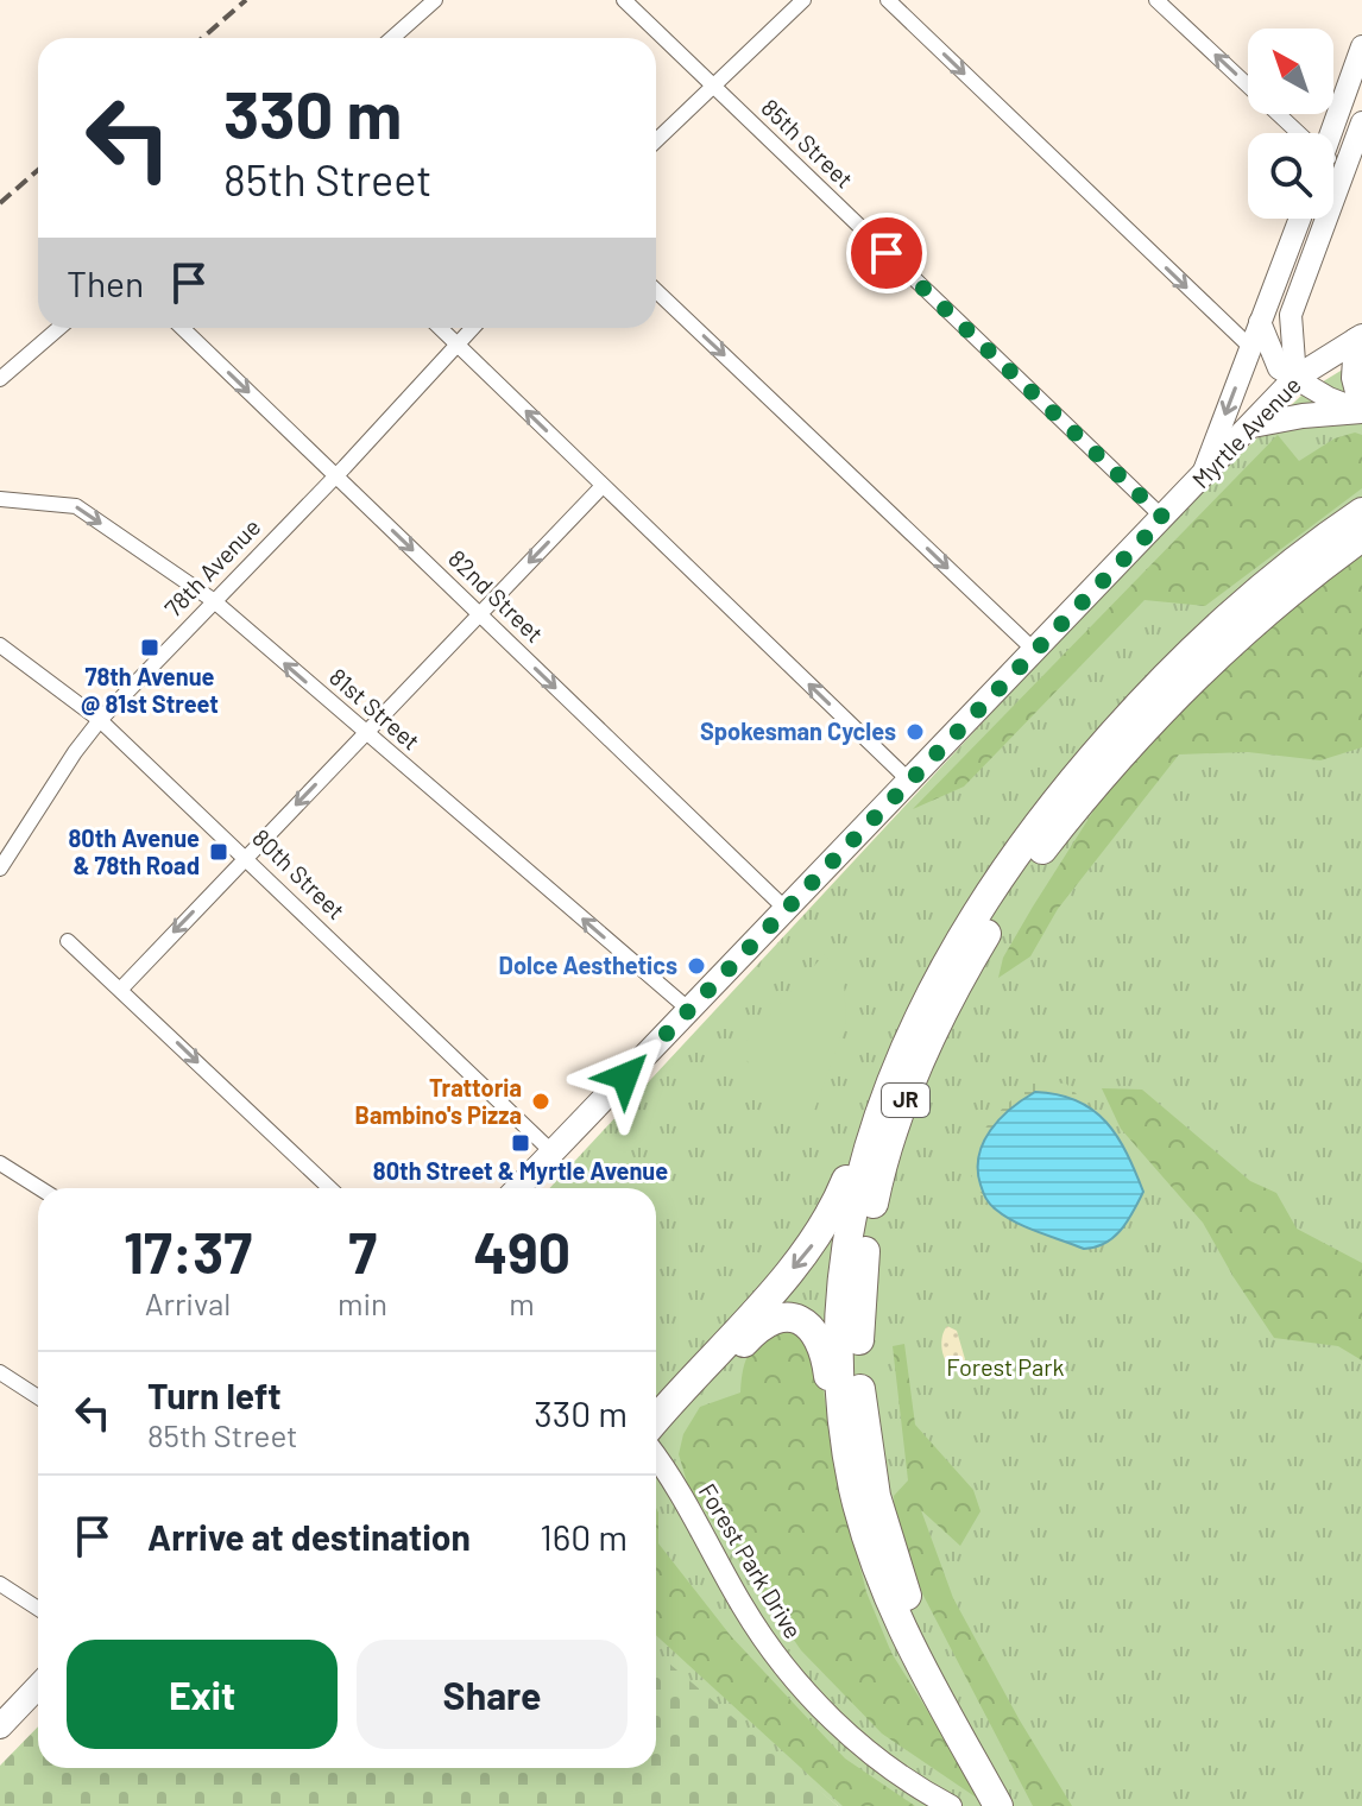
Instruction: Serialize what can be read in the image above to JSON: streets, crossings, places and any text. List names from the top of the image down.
{
  "streets": {
    "highway": ["JR"],
    "main road": ["Myrtle Avenue", "Forest Park Drive"],
    "street": [
      "85th Street",
      "78th Avenue",
      "82nd Street",
      "81st Street",
      "80th Street"
    ]
  },
  "crossings": [
    ["85th Street", "Myrtle Avenue"],
    ["Myrtle Avenue", "82nd Street"],
    ["Myrtle Avenue", "81st Street"],
    ["Myrtle Avenue", "80th Street"],
    ["78th Avenue", "82nd Street"],
    ["78th Avenue", "81st Street"],
    ["78th Avenue", "80th Street"]
  ],
  "one_way": ["82nd Street"],
  "parks": ["Forest Park"],
  "places": {
    "transit": ["78th Avenue @ 81st Street", "80th Avenue & 78th Road", "80th Street & Myrtle Avenue"],
    "other": ["Spokesman Cycles", "Dolce Aesthetics", "Trattoria Bambino's Pizza"]
  },
  "north": "top left",
  "page": {
    "turn": ["330 m", "85th Street"],
    "then": "Then",
    "eta": [
      "17:37",
      "Arrival",
      "7",
      "min",
      "490",
      "m"
    ],
    "list": [
      {
        "name": "Turn left",
        "note": "85th Street",
        "value": "330 m"
      },
      {
        "name": "Arrive at destination",
        "value": "160 m"
      }
    ],
    "buttons": ["Exit", "Share"]
  }
}
